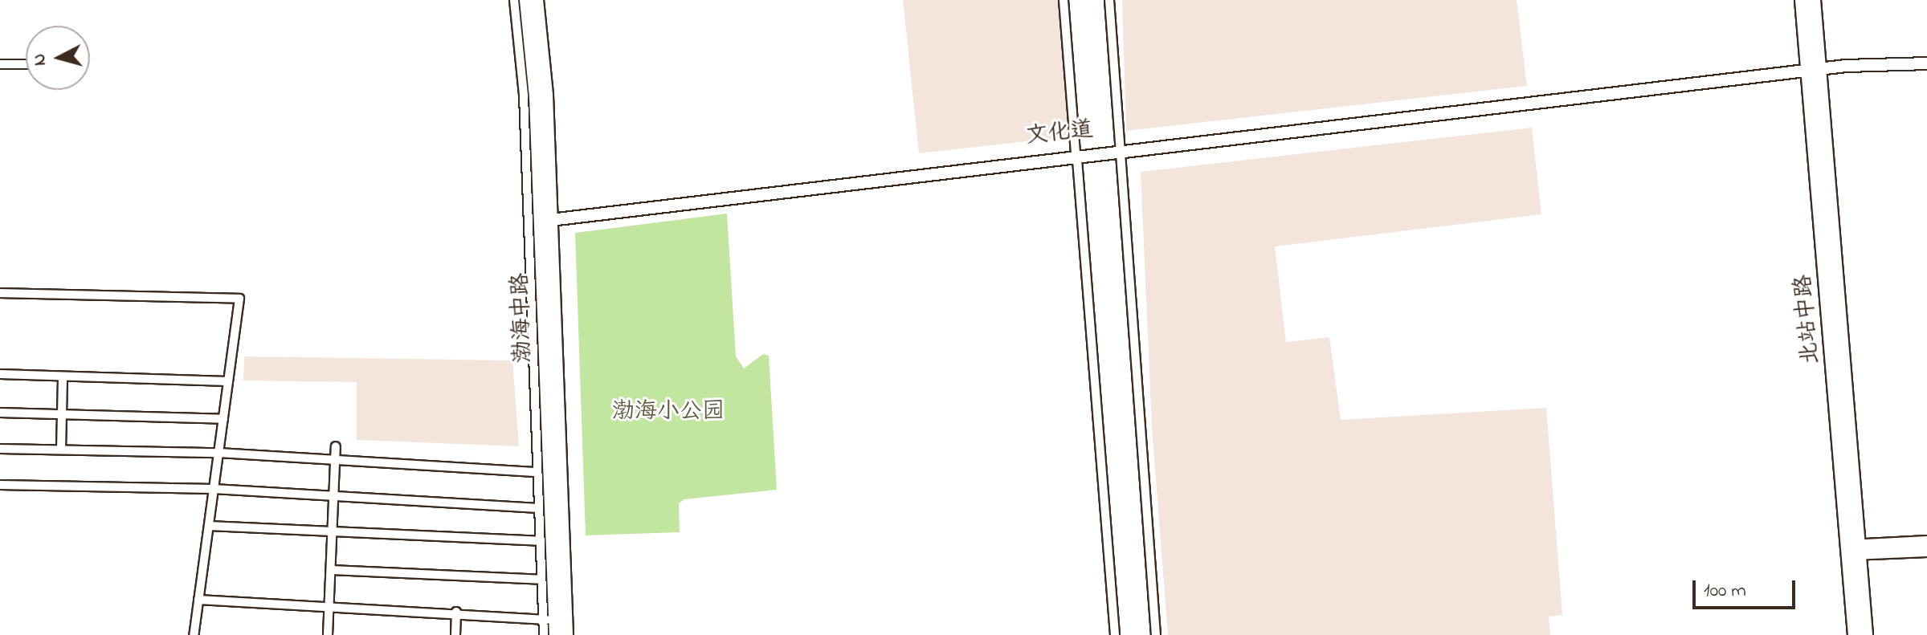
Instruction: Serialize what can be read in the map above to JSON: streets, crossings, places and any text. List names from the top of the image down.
{
  "streets": {
    "main road": ["渤海中路", "北站中路"],
    "street": ["文化道"]
  },
  "crossings": [
    ["文化道", "渤海中路"],
    ["文化道", "北站中路"]
  ],
  "parks": ["渤海小公园"],
  "scale_bar": "100 m",
  "north": "left"
}
